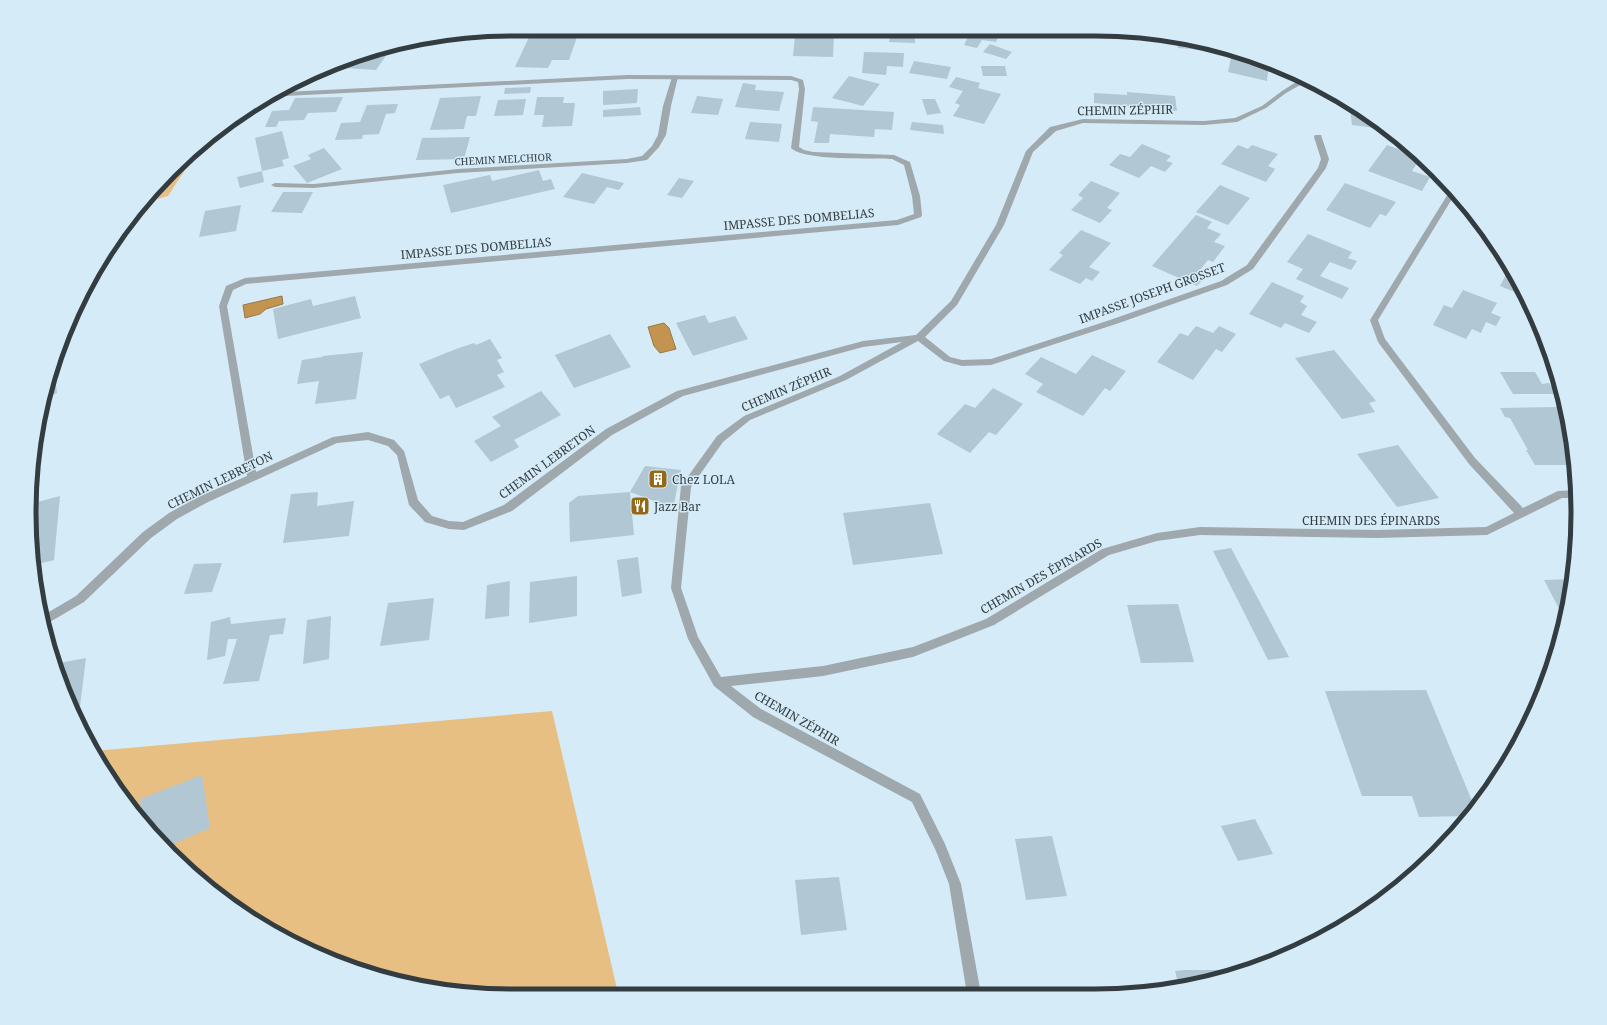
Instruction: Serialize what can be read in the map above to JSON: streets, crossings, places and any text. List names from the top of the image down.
{
  "streets": {
    "street": [
      "CHEMIN ZÉPHIR",
      "CHEMIN MELCHIOR",
      "IMPASSE DES DOMBELIAS",
      "IMPASSE JOSEPH GROSSET",
      "CHEMIN LEBRETON",
      "CHEMIN DES ÉPINARDS"
    ]
  },
  "crossings": [
    ["CHEMIN ZÉPHIR", "IMPASSE JOSEPH GROSSET"],
    ["CHEMIN ZÉPHIR", "CHEMIN LEBRETON"],
    ["CHEMIN ZÉPHIR", "CHEMIN DES ÉPINARDS"],
    ["CHEMIN MELCHIOR", "IMPASSE DES DOMBELIAS"],
    ["IMPASSE DES DOMBELIAS", "CHEMIN LEBRETON"],
    ["IMPASSE JOSEPH GROSSET", "CHEMIN LEBRETON"]
  ],
  "places": {
    "building": ["Chez LOLA"],
    "restaurant": ["Jazz Bar"]
  }
}
